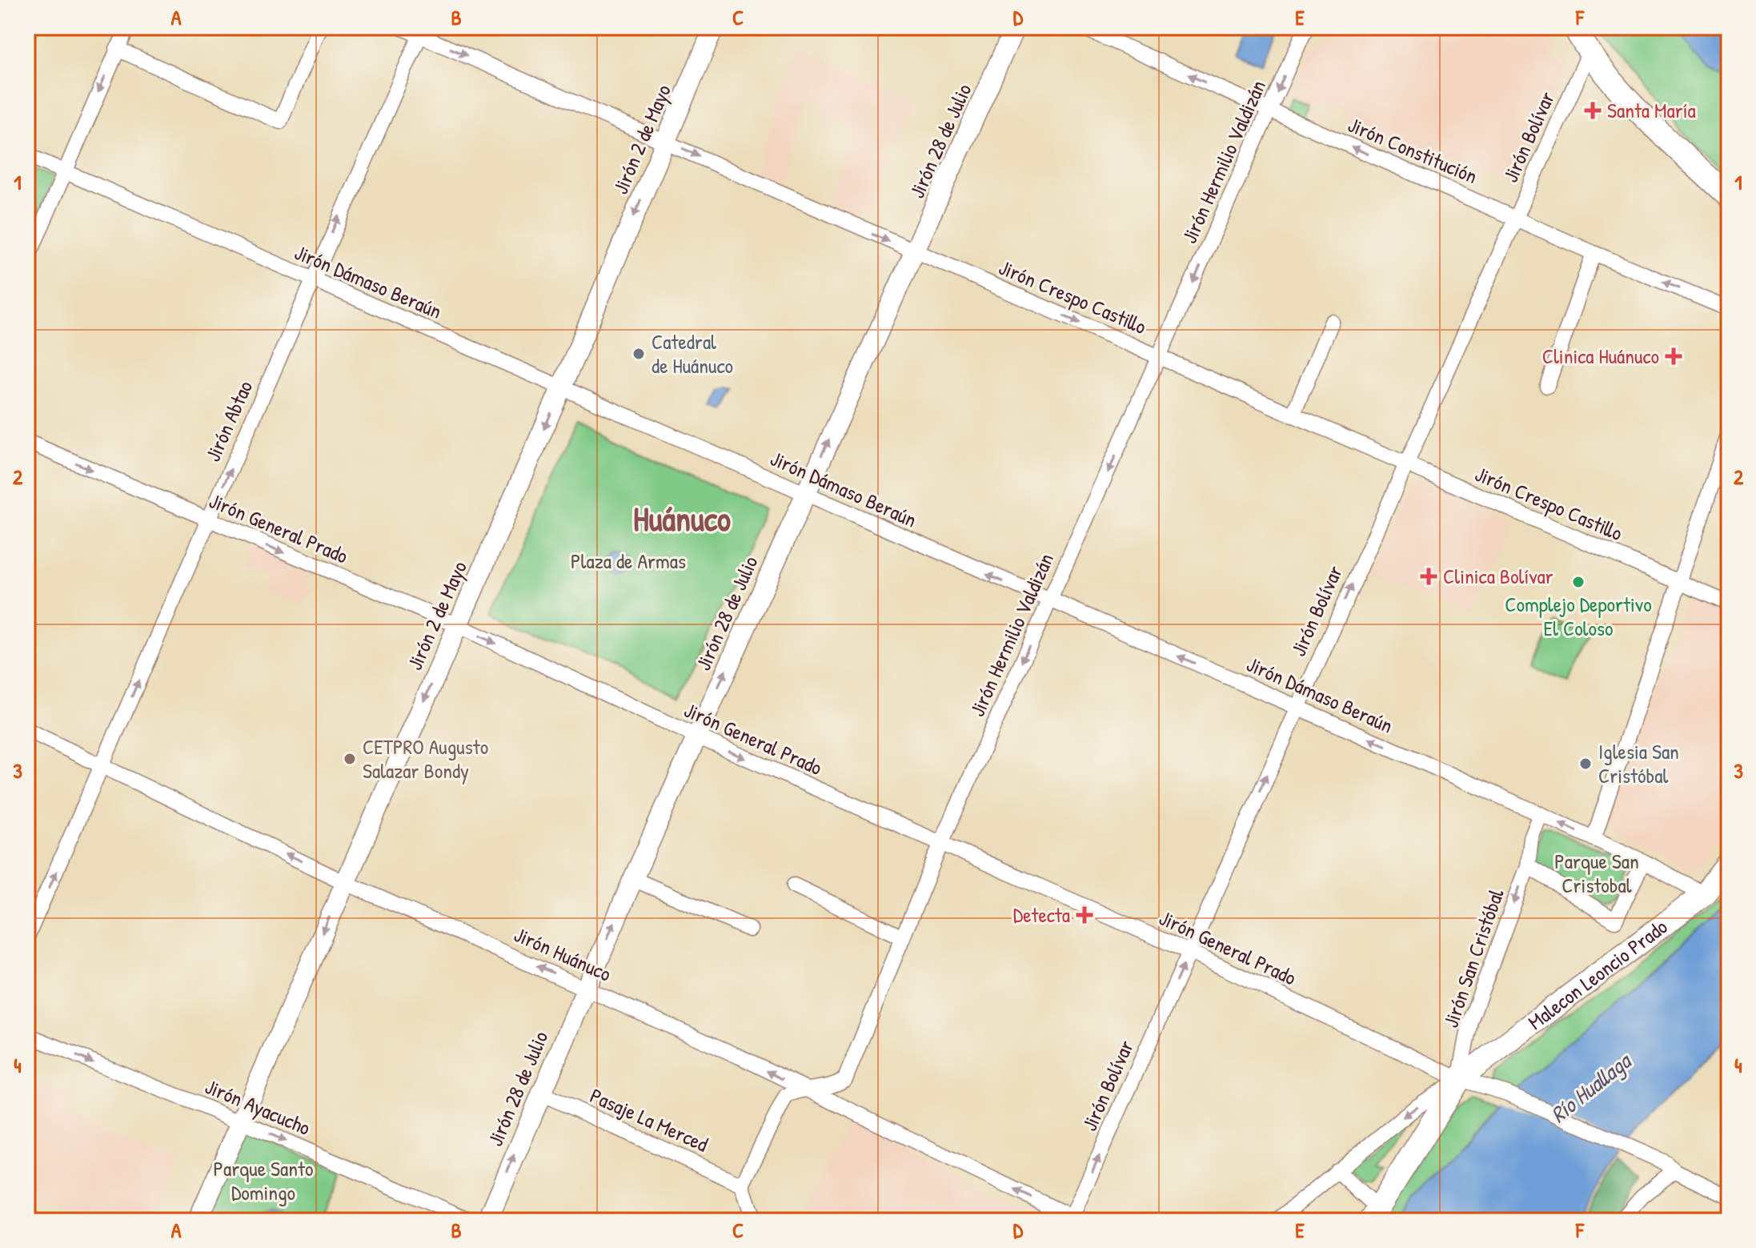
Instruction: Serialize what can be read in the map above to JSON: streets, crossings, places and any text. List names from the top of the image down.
{
  "streets": {
    "main road": ["Malecon Leoncio Prado"],
    "street": [
      "Jirón Bolívar",
      "Jirón 2 de Mayo",
      "Jirón 28 de Julio",
      "Jirón Constitución",
      "Jirón Hermilio Valdizán",
      "Jirón Dámaso Beraún",
      "Jirón Crespo Castillo",
      "Jirón Abtao",
      "Jirón General Prado",
      "Jirón Huánuco",
      "Jirón San Cristóbal",
      "Jirón Ayacucho",
      "Pasaje La Merced"
    ]
  },
  "crossings": [
    ["Jirón Bolívar", "Jirón Constitución"],
    ["Jirón Bolívar", "Jirón Dámaso Beraún"],
    ["Jirón Bolívar", "Jirón Crespo Castillo"],
    ["Jirón Bolívar", "Jirón General Prado"],
    ["Jirón Bolívar", "Jirón Huánuco"],
    ["Jirón 2 de Mayo", "Jirón Dámaso Beraún"],
    ["Jirón 2 de Mayo", "Jirón Crespo Castillo"],
    ["Jirón 2 de Mayo", "Jirón General Prado"],
    ["Jirón 2 de Mayo", "Jirón Huánuco"],
    ["Jirón 2 de Mayo", "Jirón Ayacucho"],
    ["Jirón 28 de Julio", "Jirón Dámaso Beraún"],
    ["Jirón 28 de Julio", "Jirón Crespo Castillo"],
    ["Jirón 28 de Julio", "Jirón General Prado"],
    ["Jirón 28 de Julio", "Jirón Huánuco"],
    ["Jirón 28 de Julio", "Pasaje La Merced"],
    ["Jirón Constitución", "Jirón Hermilio Valdizán"],
    ["Jirón Hermilio Valdizán", "Jirón Dámaso Beraún"],
    ["Jirón Hermilio Valdizán", "Jirón Crespo Castillo"],
    ["Jirón Hermilio Valdizán", "Jirón General Prado"],
    ["Jirón Hermilio Valdizán", "Jirón Huánuco"],
    ["Jirón Hermilio Valdizán", "Pasaje La Merced"],
    ["Jirón Dámaso Beraún", "Jirón Abtao"],
    ["Jirón Dámaso Beraún", "Jirón San Cristóbal"],
    ["Jirón Dámaso Beraún", "Malecon Leoncio Prado"],
    ["Jirón Crespo Castillo", "Jirón Abtao"],
    ["Jirón Abtao", "Jirón General Prado"],
    ["Jirón Abtao", "Jirón Huánuco"],
    ["Jirón General Prado", "Jirón San Cristóbal"],
    ["Jirón General Prado", "Malecon Leoncio Prado"],
    ["Jirón San Cristóbal", "Malecon Leoncio Prado"]
  ],
  "one_way": [
    "Jirón Bolívar",
    "Jirón 2 de Mayo",
    "Jirón 28 de Julio",
    "Jirón Constitución",
    "Jirón Hermilio Valdizán",
    "Jirón Dámaso Beraún",
    "Jirón Crespo Castillo",
    "Jirón Abtao",
    "Jirón General Prado",
    "Jirón Huánuco",
    "Jirón San Cristóbal",
    "Jirón Ayacucho"
  ],
  "districts": ["Huánuco"],
  "water": ["Río Huallaga"],
  "parks": ["Plaza de Armas", "Parque San Cristobal", "Parque Santo Domingo"],
  "places": {
    "health": [
      "Santa María",
      "Clinica Huánuco",
      "Clinica Bolívar",
      "Detecta"
    ],
    "other": [
      "Catedral de Huánuco",
      "Complejo Deportivo El Coloso",
      "CETPRO Augusto Salazar Bondy",
      "Iglesia San Cristóbal"
    ]
  },
  "grid": {
    "columns": [
      "A",
      "B",
      "C",
      "D",
      "E",
      "F"
    ],
    "rows": [
      "1",
      "2",
      "3",
      "4"
    ]
  }
}
